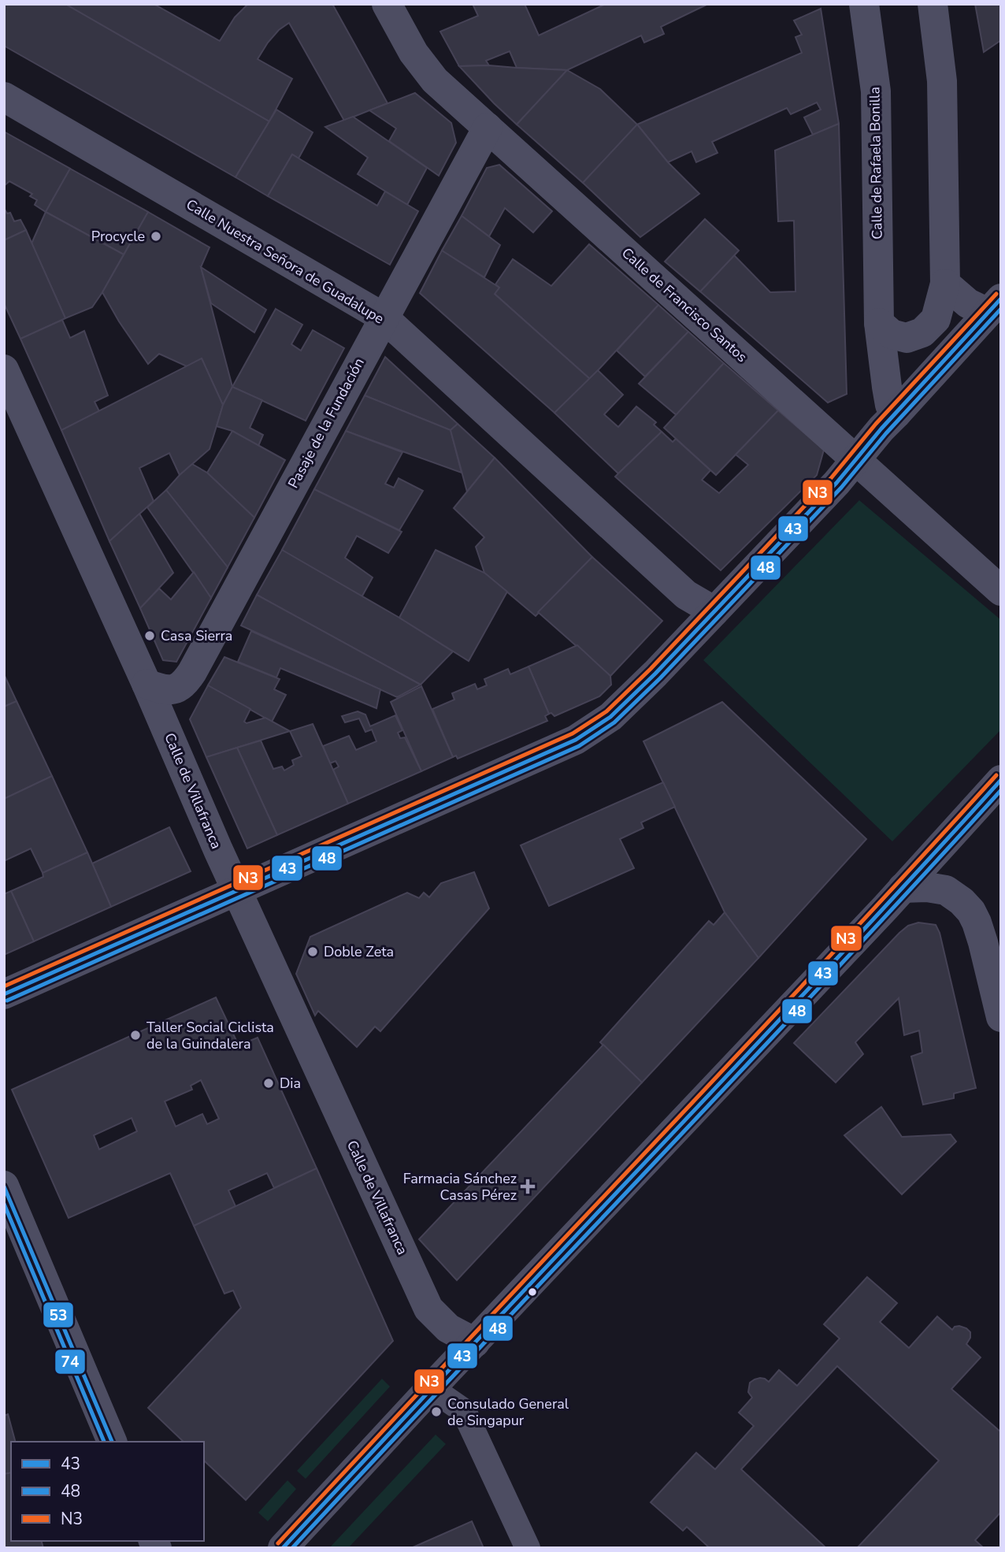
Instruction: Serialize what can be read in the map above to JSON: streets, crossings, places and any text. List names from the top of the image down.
{
  "streets": {
    "street": [
      "Calle de Rafaela Bonilla",
      "Calle Nuestra Señora de Guadalupe",
      "Calle de Francisco Santos",
      "Pasaje de la Fundación",
      "Calle de Villafranca"
    ]
  },
  "crossings": [
    ["Calle Nuestra Señora de Guadalupe", "Pasaje de la Fundación"],
    ["Calle de Francisco Santos", "Pasaje de la Fundación"],
    ["Pasaje de la Fundación", "Calle de Villafranca"]
  ],
  "places": {
    "other": [
      "Procycle",
      "Casa Sierra",
      "Doble Zeta",
      "Taller Social Ciclista de la Guindalera",
      "Dia",
      "Consulado General de Singapur"
    ],
    "health": ["Farmacia Sánchez Casas Pérez"]
  },
  "lines": [
    "transit line N3",
    "transit line 43",
    "transit line 48",
    "transit line 53",
    "transit line 74"
  ],
  "legend": ["43", "48", "N3"]
}
